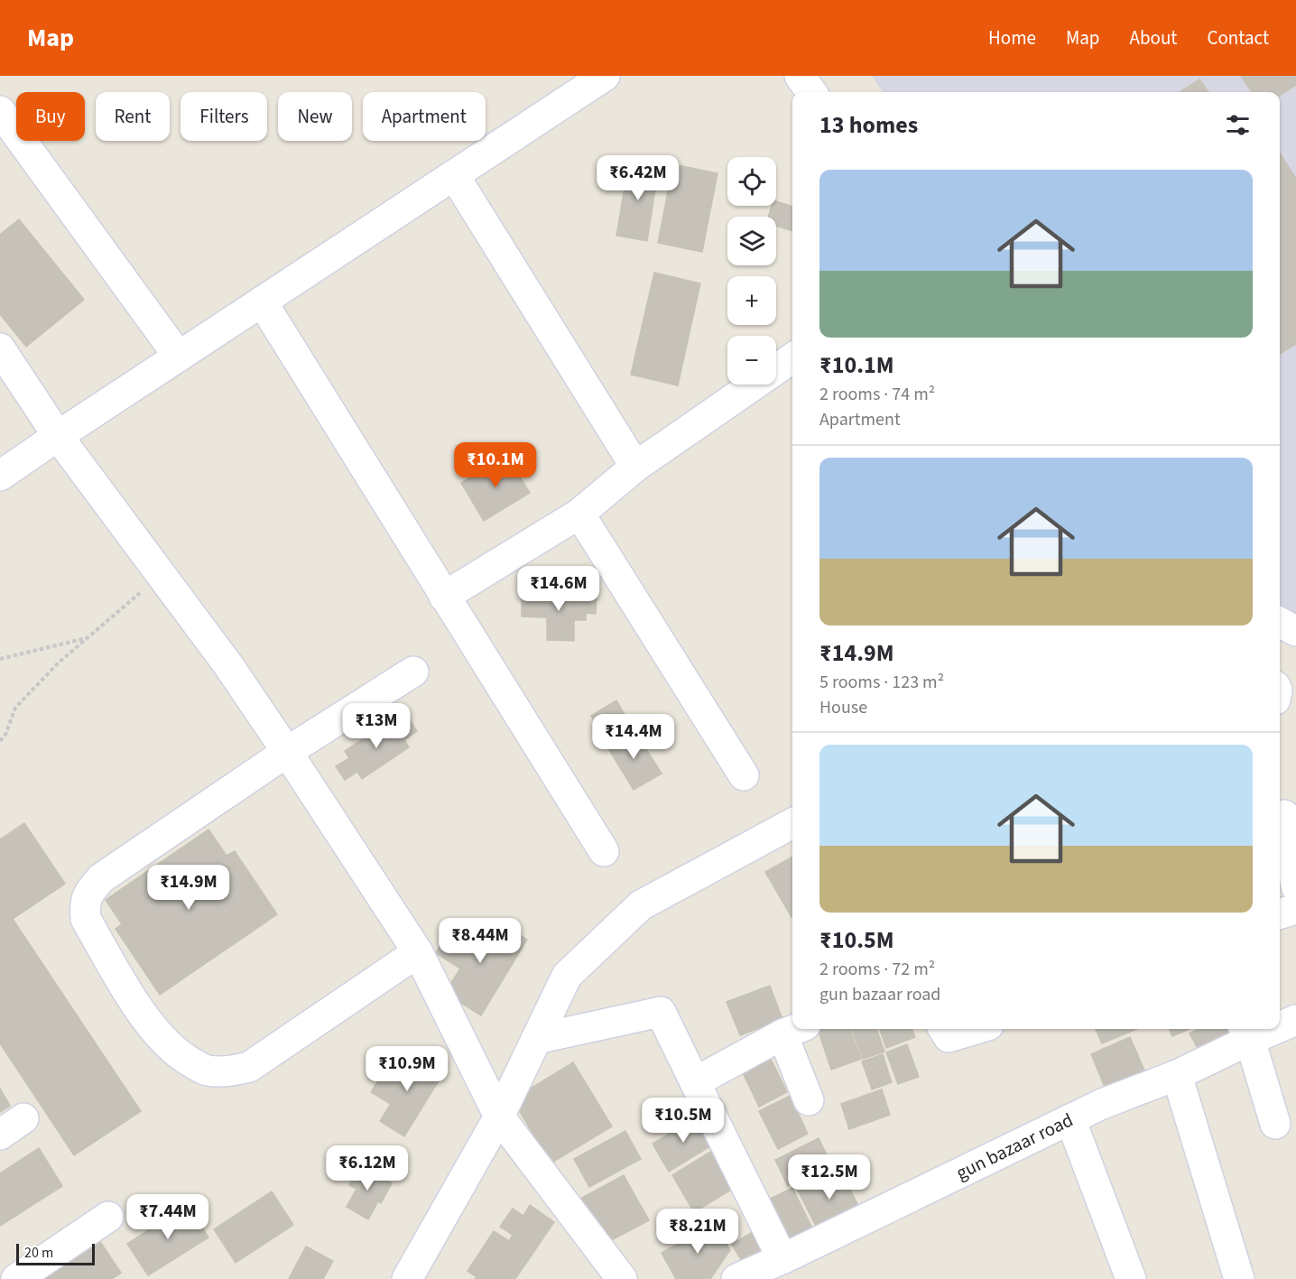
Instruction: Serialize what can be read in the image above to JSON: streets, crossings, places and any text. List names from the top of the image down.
{
  "streets": {
    "street": ["gun bazaar road"]
  },
  "scale_bar": "20 m",
  "page": {
    "header": "Map",
    "nav": [
      "Home",
      "Map",
      "About",
      "Contact"
    ],
    "chip": [
      "Buy",
      "Rent",
      "Filters",
      "New",
      "Apartment"
    ],
    "heading": "13 homes",
    "price": [
      "₹6.42M",
      "₹10.1M",
      "₹14.6M",
      "₹13M",
      "₹14.4M",
      "₹14.9M",
      "₹8.44M",
      "₹10.9M",
      "₹10.5M",
      "₹6.12M",
      "₹12.5M",
      "₹7.44M",
      "₹8.21M"
    ],
    "map_buttons": ["+", "−"],
    "list": [
      {
        "name": "₹10.1M",
        "note": "2 rooms · 74 m² · Apartment"
      },
      {
        "name": "₹14.9M",
        "note": "5 rooms · 123 m² · House"
      },
      {
        "name": "₹10.5M",
        "note": "2 rooms · 72 m² · gun bazaar road"
      }
    ],
    "scale": "20 m"
  }
}
